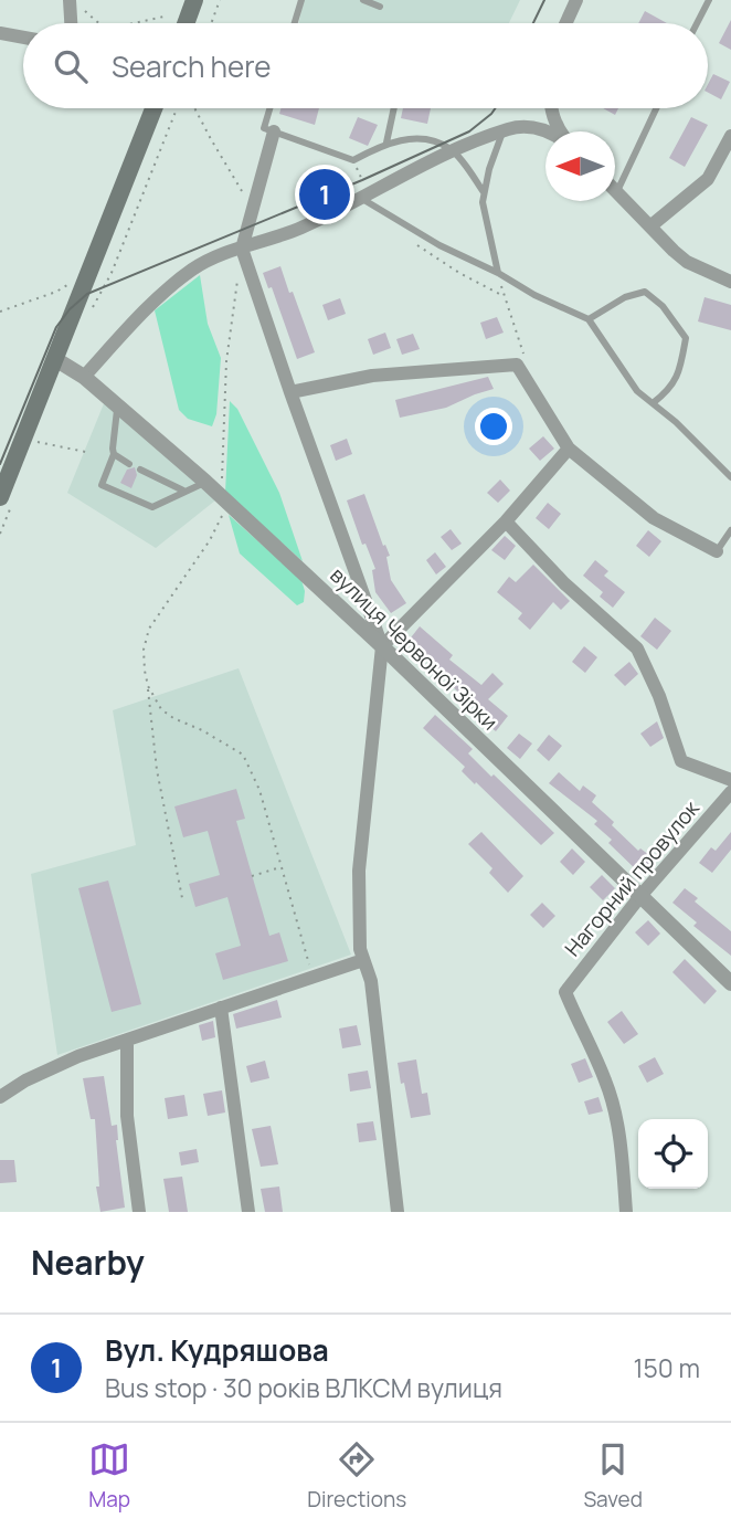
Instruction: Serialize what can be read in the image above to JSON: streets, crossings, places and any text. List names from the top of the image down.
{
  "streets": {
    "street": ["вулиця Червоної Зірки", "Нагорний провулок"]
  },
  "crossings": [
    ["вулиця Червоної Зірки", "Нагорний провулок"]
  ],
  "north": "left",
  "page": {
    "search": "Search here",
    "pins": "1",
    "heading": "Nearby",
    "list": [
      {
        "mark": "1",
        "name": "Вул. Кудряшова",
        "note": "Bus stop · 30 років ВЛКСМ вулиця",
        "value": "150 m"
      }
    ],
    "nav": ["Map", "Directions", "Saved"]
  }
}
